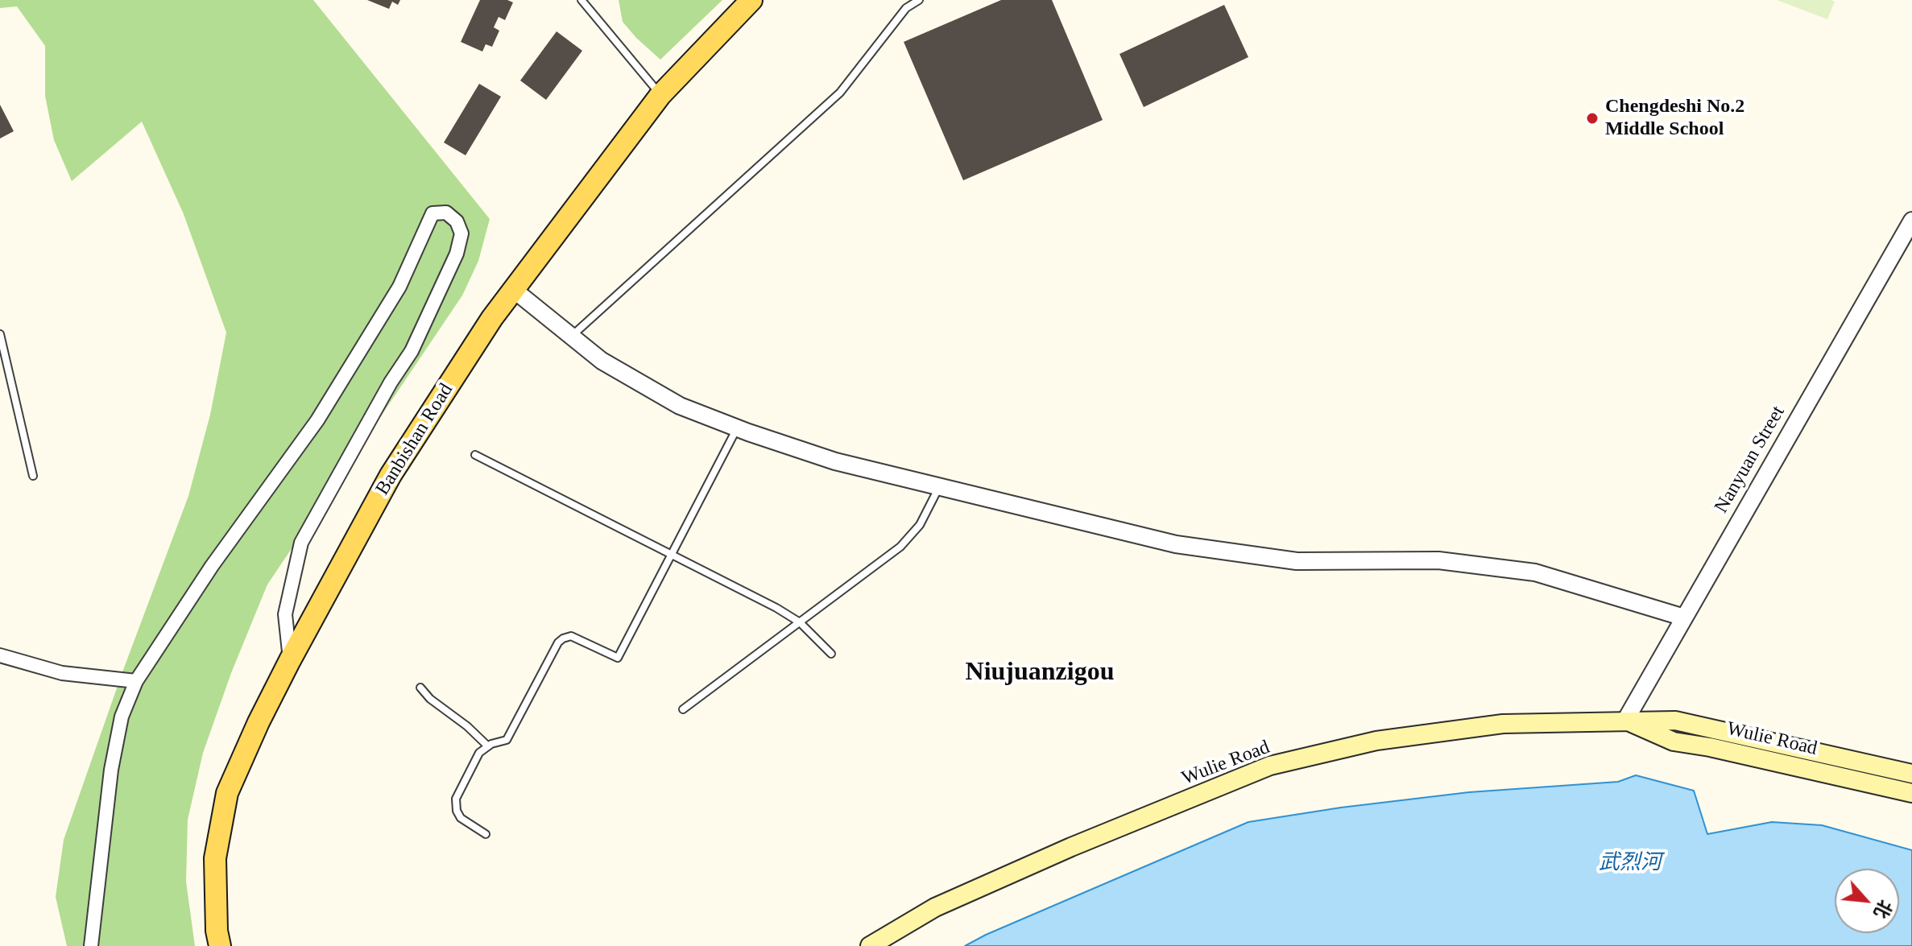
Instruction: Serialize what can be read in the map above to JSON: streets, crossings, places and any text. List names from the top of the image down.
{
  "streets": {
    "main road": ["Banbishan Road", "Wulie Road"],
    "street": ["Nanyuan Street"]
  },
  "crossings": [
    ["Nanyuan Street", "Wulie Road"]
  ],
  "districts": ["Niujuanzigou"],
  "water": ["武烈河"],
  "places": ["Chengdeshi No.2 Middle School"],
  "north": "bottom right"
}
